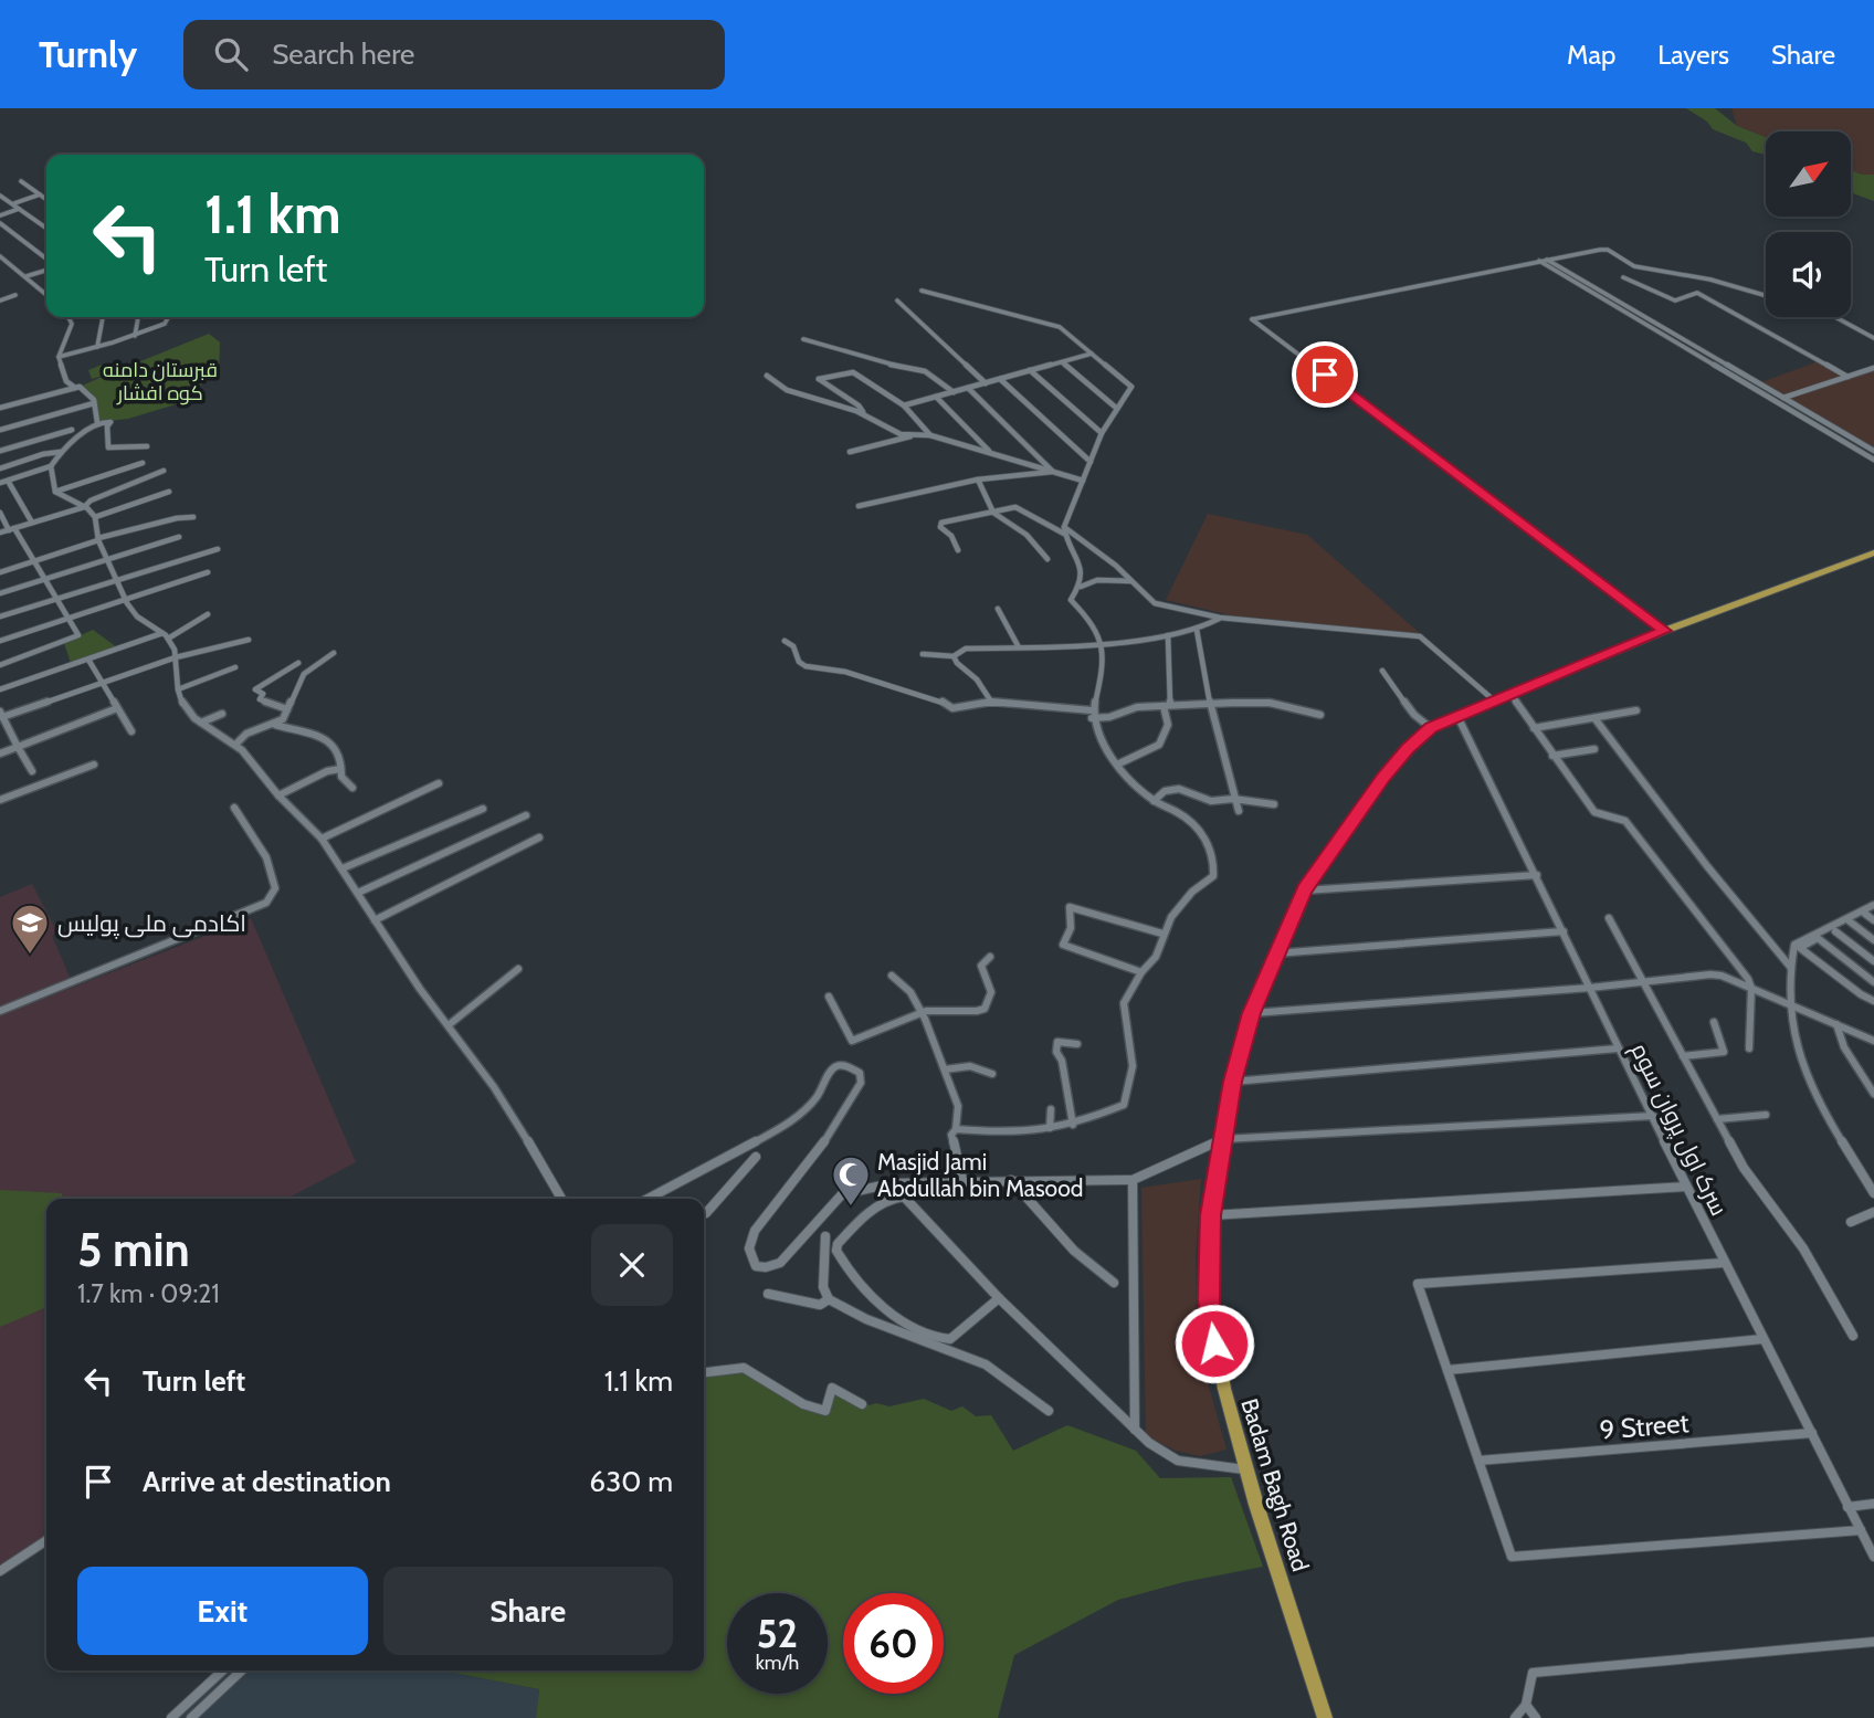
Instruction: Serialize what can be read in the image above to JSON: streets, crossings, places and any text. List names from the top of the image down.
{
  "streets": {
    "main road": ["Badam Bagh Road"],
    "street": ["سرک اول پروان سوم", "9 Street"]
  },
  "crossings": [
    ["سرک اول پروان سوم", "9 Street"],
    ["سرک اول پروان سوم", "Badam Bagh Road"]
  ],
  "parks": ["قبرستان دامنه کوه افشار"],
  "places": {
    "school or university": ["اکادمی ملی پولیس"],
    "mosque": ["Masjid Jami Abdullah bin Masood"]
  },
  "north": "top right",
  "page": {
    "header": "Turnly",
    "search": "Search here",
    "nav": ["Map", "Layers", "Share"],
    "turn": ["1.1 km", "Turn left"],
    "heading": ["5 min", "1.7 km · 09:21"],
    "list": [
      {
        "name": "Turn left",
        "value": "1.1 km"
      },
      {
        "name": "Arrive at destination",
        "value": "630 m"
      }
    ],
    "buttons": ["Exit", "Share"],
    "speed": "52 km/h",
    "limit": "60"
  }
}
